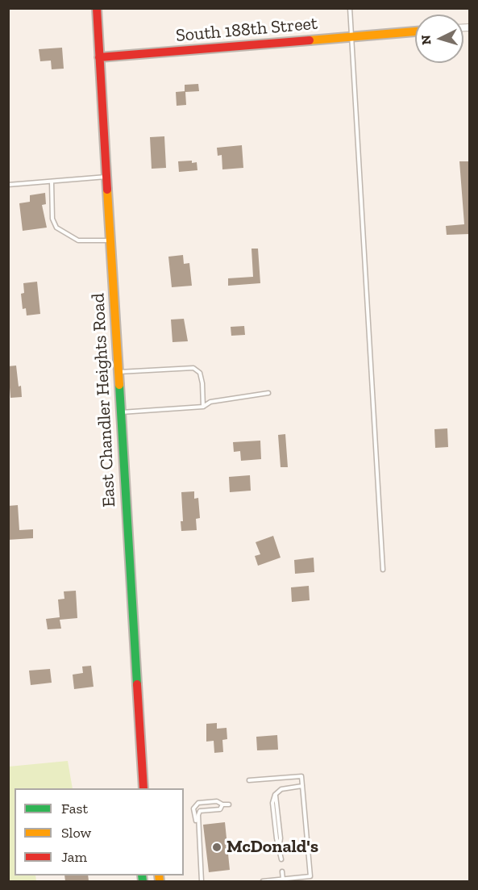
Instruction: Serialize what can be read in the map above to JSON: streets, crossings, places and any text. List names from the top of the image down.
{
  "streets": {
    "main road": ["South 188th Street", "East Chandler Heights Road"]
  },
  "crossings": [
    ["South 188th Street", "East Chandler Heights Road"]
  ],
  "places": ["McDonald's"],
  "legend": ["Fast", "Slow", "Jam"],
  "north": "left"
}
